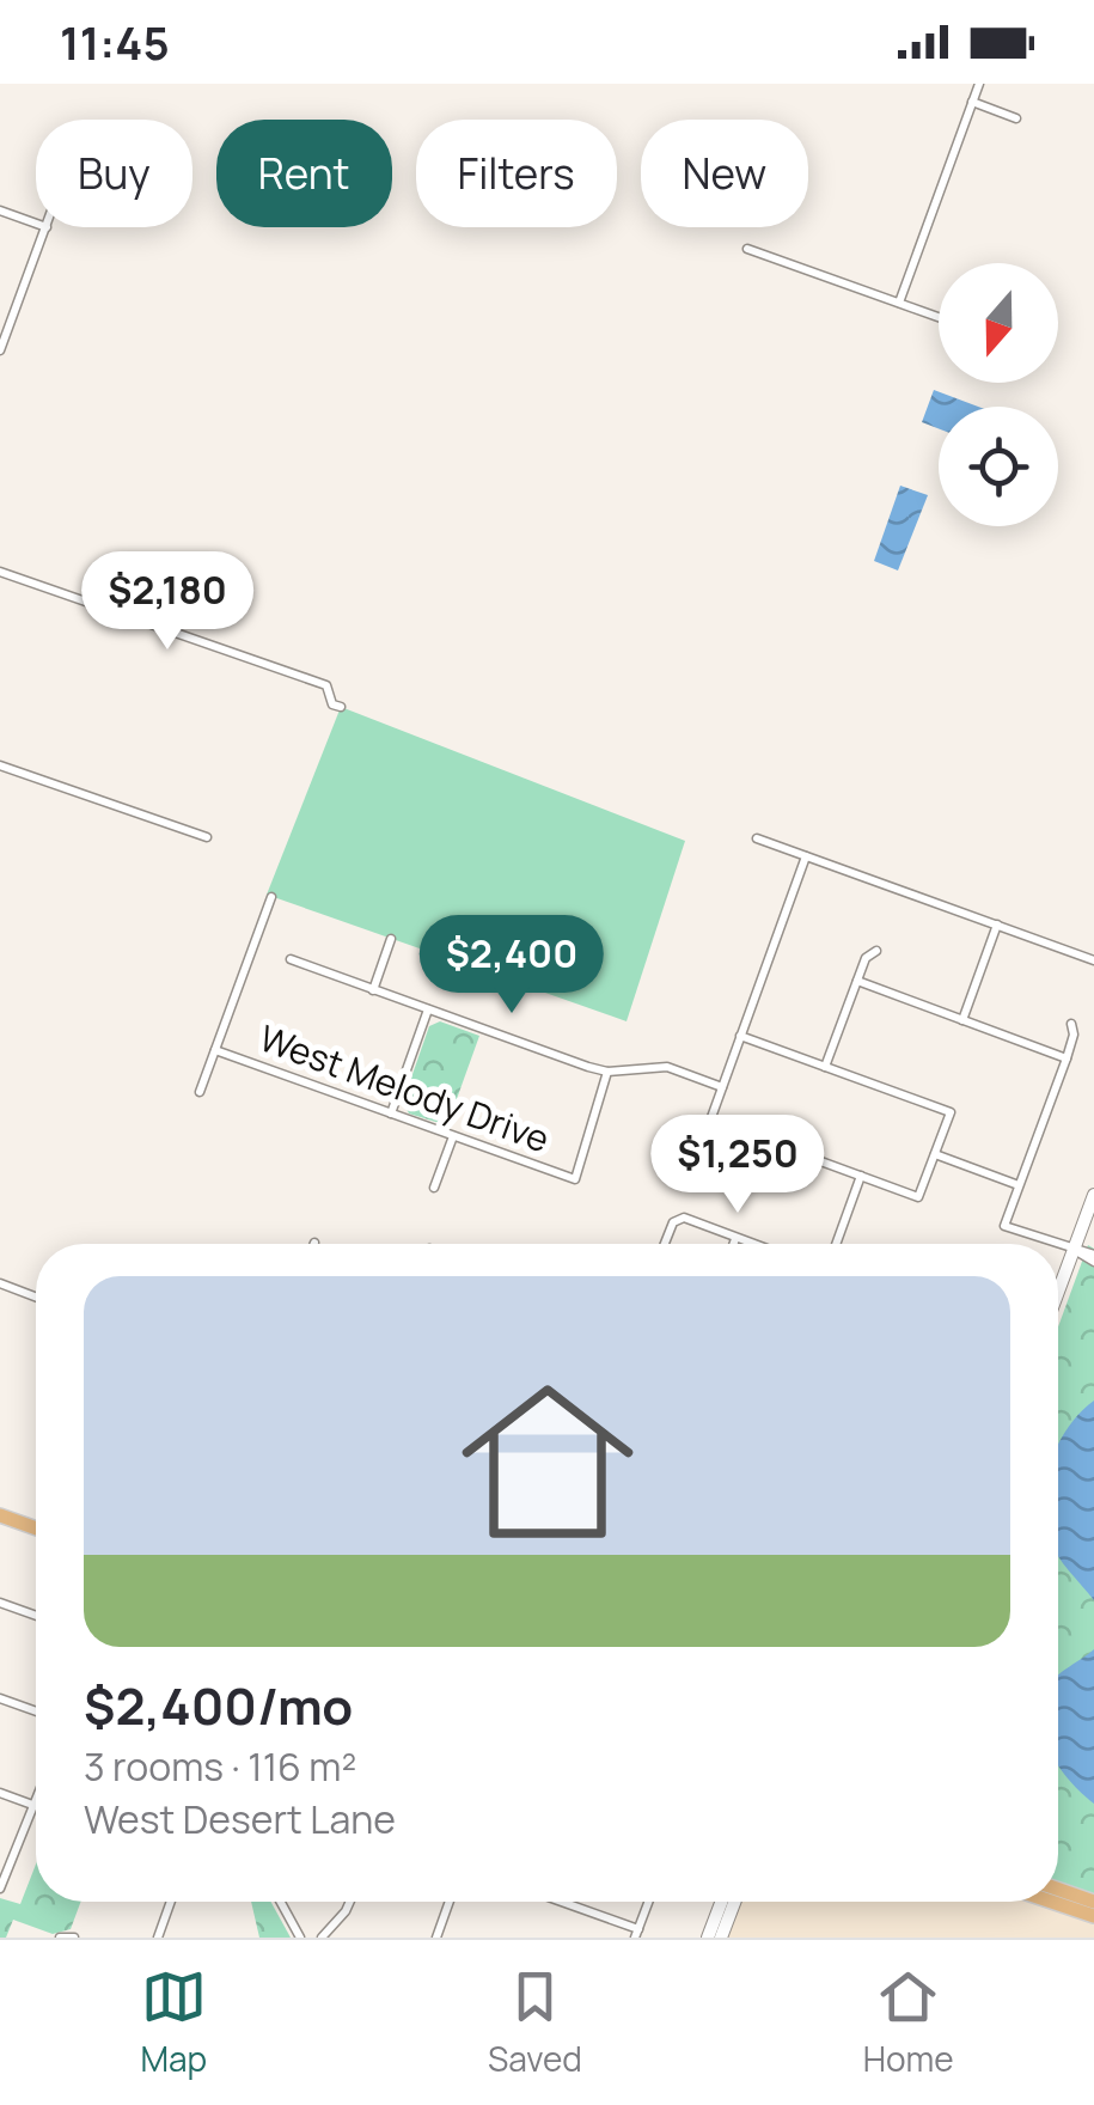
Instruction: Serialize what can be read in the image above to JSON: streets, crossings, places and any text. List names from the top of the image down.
{
  "streets": {
    "street": ["West Melody Drive"]
  },
  "north": "bottom",
  "page": {
    "status": "11:45",
    "chip": [
      "Buy",
      "Rent",
      "Filters",
      "New"
    ],
    "price": ["$2,180", "$2,400", "$1,250"],
    "list": [
      {
        "name": "$2,400/mo",
        "note": "3 rooms · 116 m² · West Desert Lane"
      }
    ],
    "tabs": ["Map", "Saved", "Home"]
  }
}
